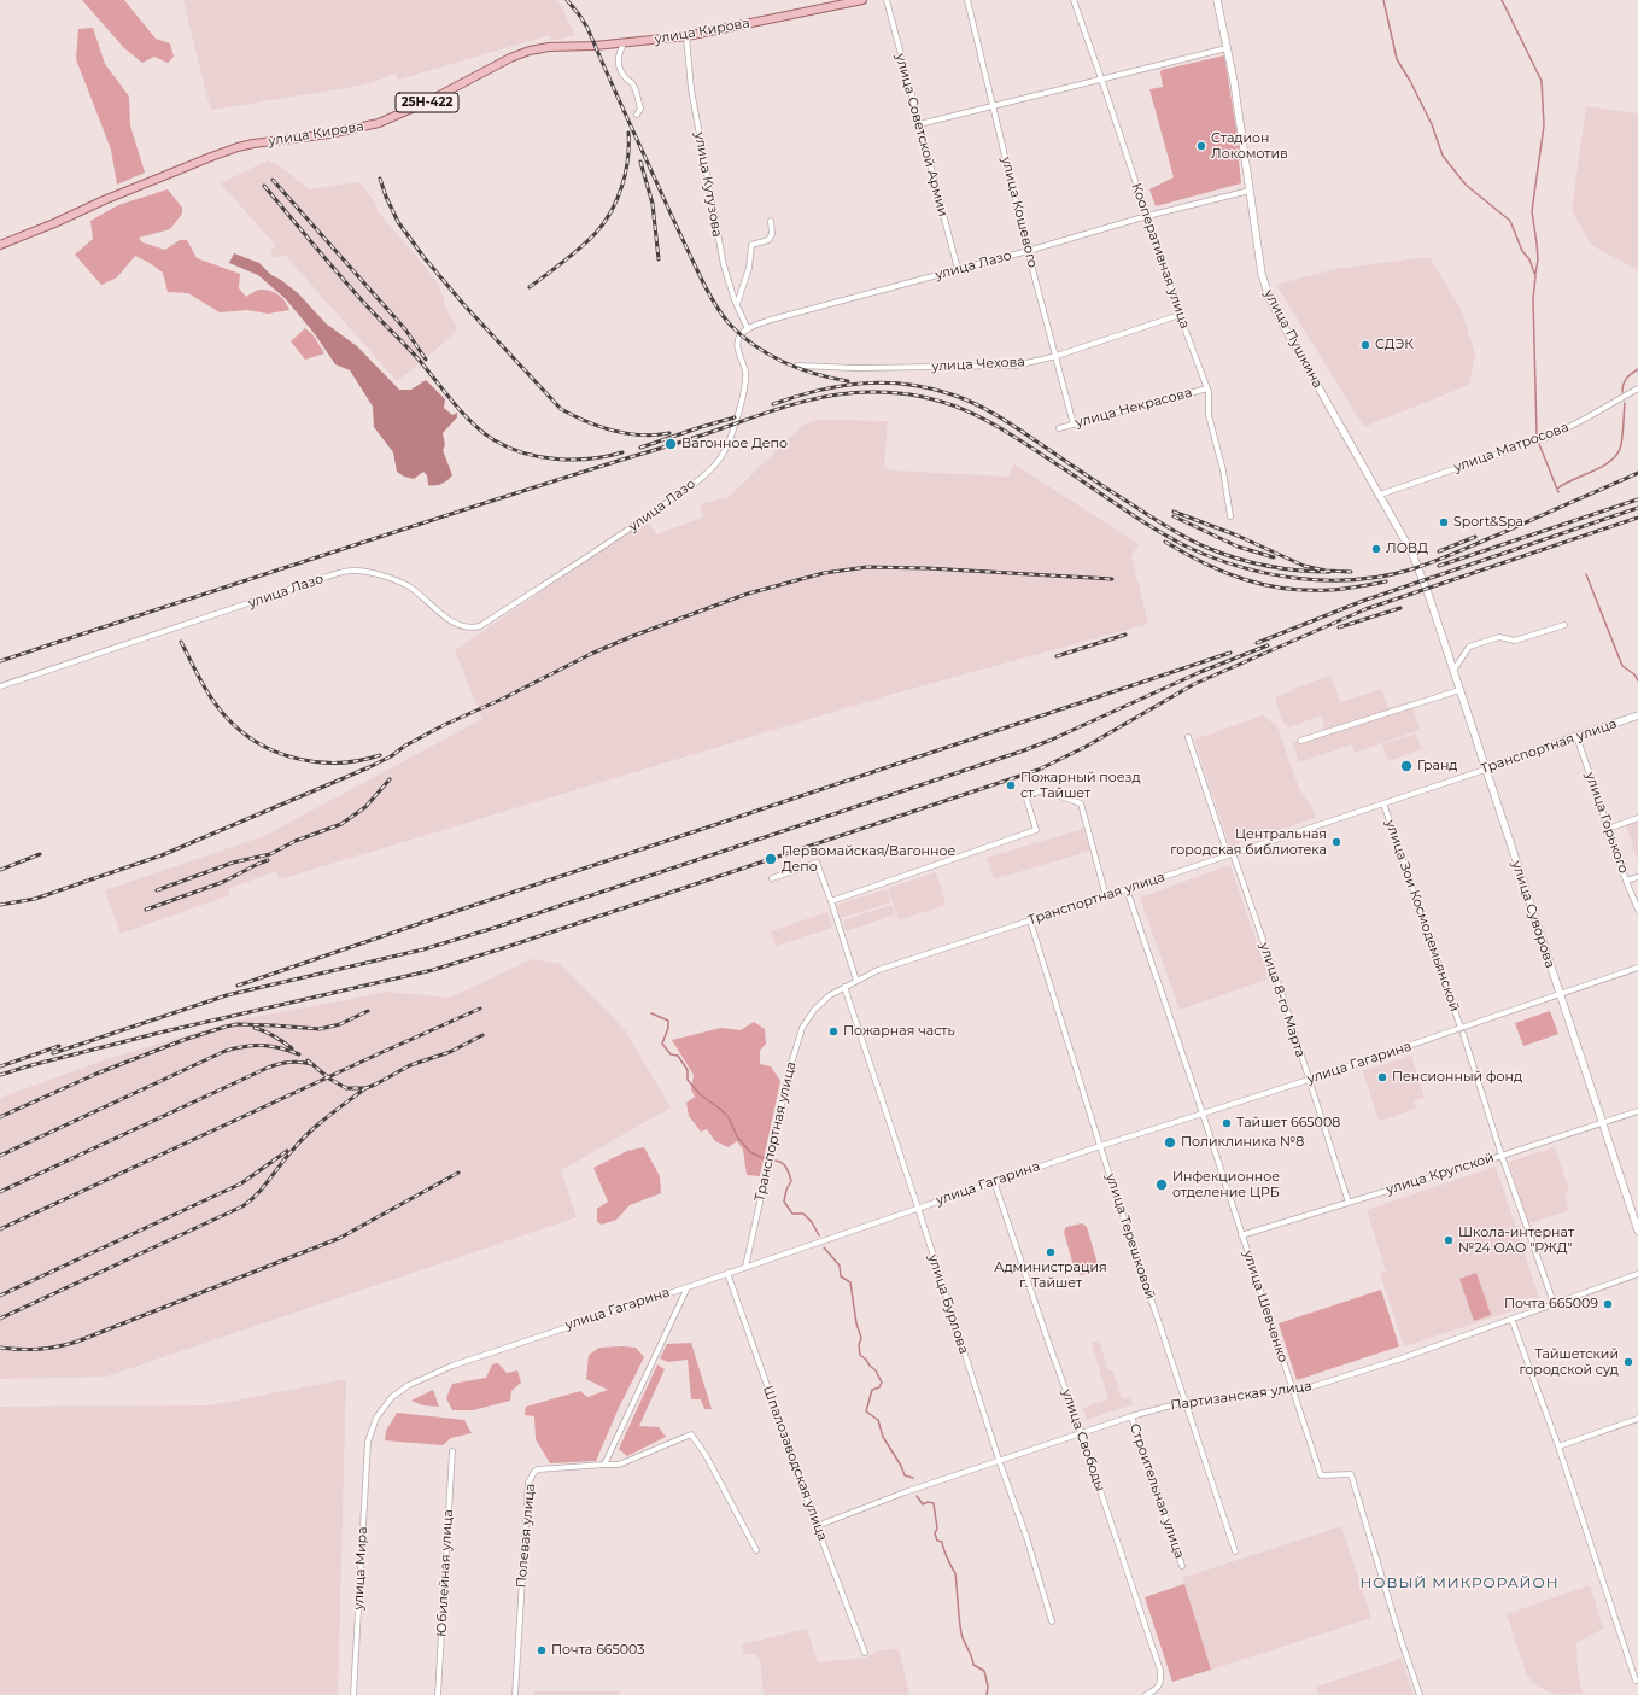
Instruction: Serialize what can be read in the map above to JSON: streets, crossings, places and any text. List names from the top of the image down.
{
  "streets": {
    "main road": [
      "улица Кирова",
      "25Н-422",
      "улица Пушкина",
      "Транспортная улица",
      "улица Суворова"
    ],
    "street": [
      "улица Советской Армии",
      "улица Кутузова",
      "улица Кошевого",
      "Кооперативная улица",
      "улица Лазо",
      "улица Чехова",
      "улица Некрасова",
      "улица Матросова",
      "улица Горького",
      "улица Зои Космодемьянской",
      "улица 8-го Марта",
      "улица Гагарина",
      "улица Крупской",
      "улица Терешковой",
      "улица Бурлова",
      "улица Шевченко",
      "Партизанская улица",
      "улица Свободы",
      "Шпалозаводская улица",
      "Строительная улица",
      "Полевая улица",
      "улица Мира",
      "Юбилейная улица"
    ]
  },
  "crossings": [
    ["улица Кирова", "улица Кутузова"],
    ["улица Советской Армии", "улица Лазо"],
    ["улица Кутузова", "улица Лазо"],
    ["улица Кошевого", "улица Лазо"],
    ["улица Кошевого", "улица Чехова"],
    ["улица Кошевого", "улица Некрасова"],
    ["Кооперативная улица", "улица Лазо"],
    ["Кооперативная улица", "улица Чехова"],
    ["Кооперативная улица", "улица Некрасова"],
    ["улица Лазо", "улица Пушкина"],
    ["улица Пушкина", "улица Матросова"],
    ["улица Пушкина", "улица Суворова"],
    ["Транспортная улица", "улица Горького"],
    ["Транспортная улица", "улица Суворова"],
    ["Транспортная улица", "улица Зои Космодемьянской"],
    ["Транспортная улица", "улица 8-го Марта"],
    ["Транспортная улица", "улица Гагарина"],
    ["Транспортная улица", "улица Терешковой"],
    ["Транспортная улица", "улица Бурлова"],
    ["Транспортная улица", "улица Шевченко"],
    ["улица Суворова", "улица Гагарина"],
    ["улица Суворова", "улица Крупской"],
    ["улица Зои Космодемьянской", "улица Гагарина"],
    ["улица Зои Космодемьянской", "улица Крупской"],
    ["улица Зои Космодемьянской", "Партизанская улица"],
    ["улица 8-го Марта", "улица Гагарина"],
    ["улица 8-го Марта", "улица Крупской"],
    ["улица Гагарина", "улица Терешковой"],
    ["улица Гагарина", "улица Бурлова"],
    ["улица Гагарина", "улица Шевченко"],
    ["улица Гагарина", "улица Свободы"],
    ["улица Гагарина", "Шпалозаводская улица"],
    ["улица Гагарина", "улица Мира"],
    ["улица Крупской", "улица Шевченко"],
    ["улица Терешковой", "Партизанская улица"],
    ["улица Бурлова", "Партизанская улица"],
    ["улица Шевченко", "Партизанская улица"],
    ["Партизанская улица", "улица Свободы"],
    ["Партизанская улица", "Шпалозаводская улица"],
    ["Партизанская улица", "Строительная улица"]
  ],
  "districts": ["НОВЫЙ МИКРОРАЙОН"],
  "places": [
    "Стадион Локомотив",
    "СДЭК",
    "Вагонное Депо",
    "Sport&Spa",
    "ЛОВД",
    "Гранд",
    "Пожарный поезд ст. Тайшет",
    "Центральная городская библиотека",
    "Первомайская/Вагонное Депо",
    "Пожарная часть",
    "Пенсионный фонд",
    "Тайшет 665008",
    "Поликлиника №8",
    "Инфекционное отделение ЦРБ",
    "Школа-интернат №24 ОАО \"РЖД\"",
    "Администрация г. Тайшет",
    "Почта 665009",
    "Тайшетский городской суд",
    "Почта 665003"
  ]
}
